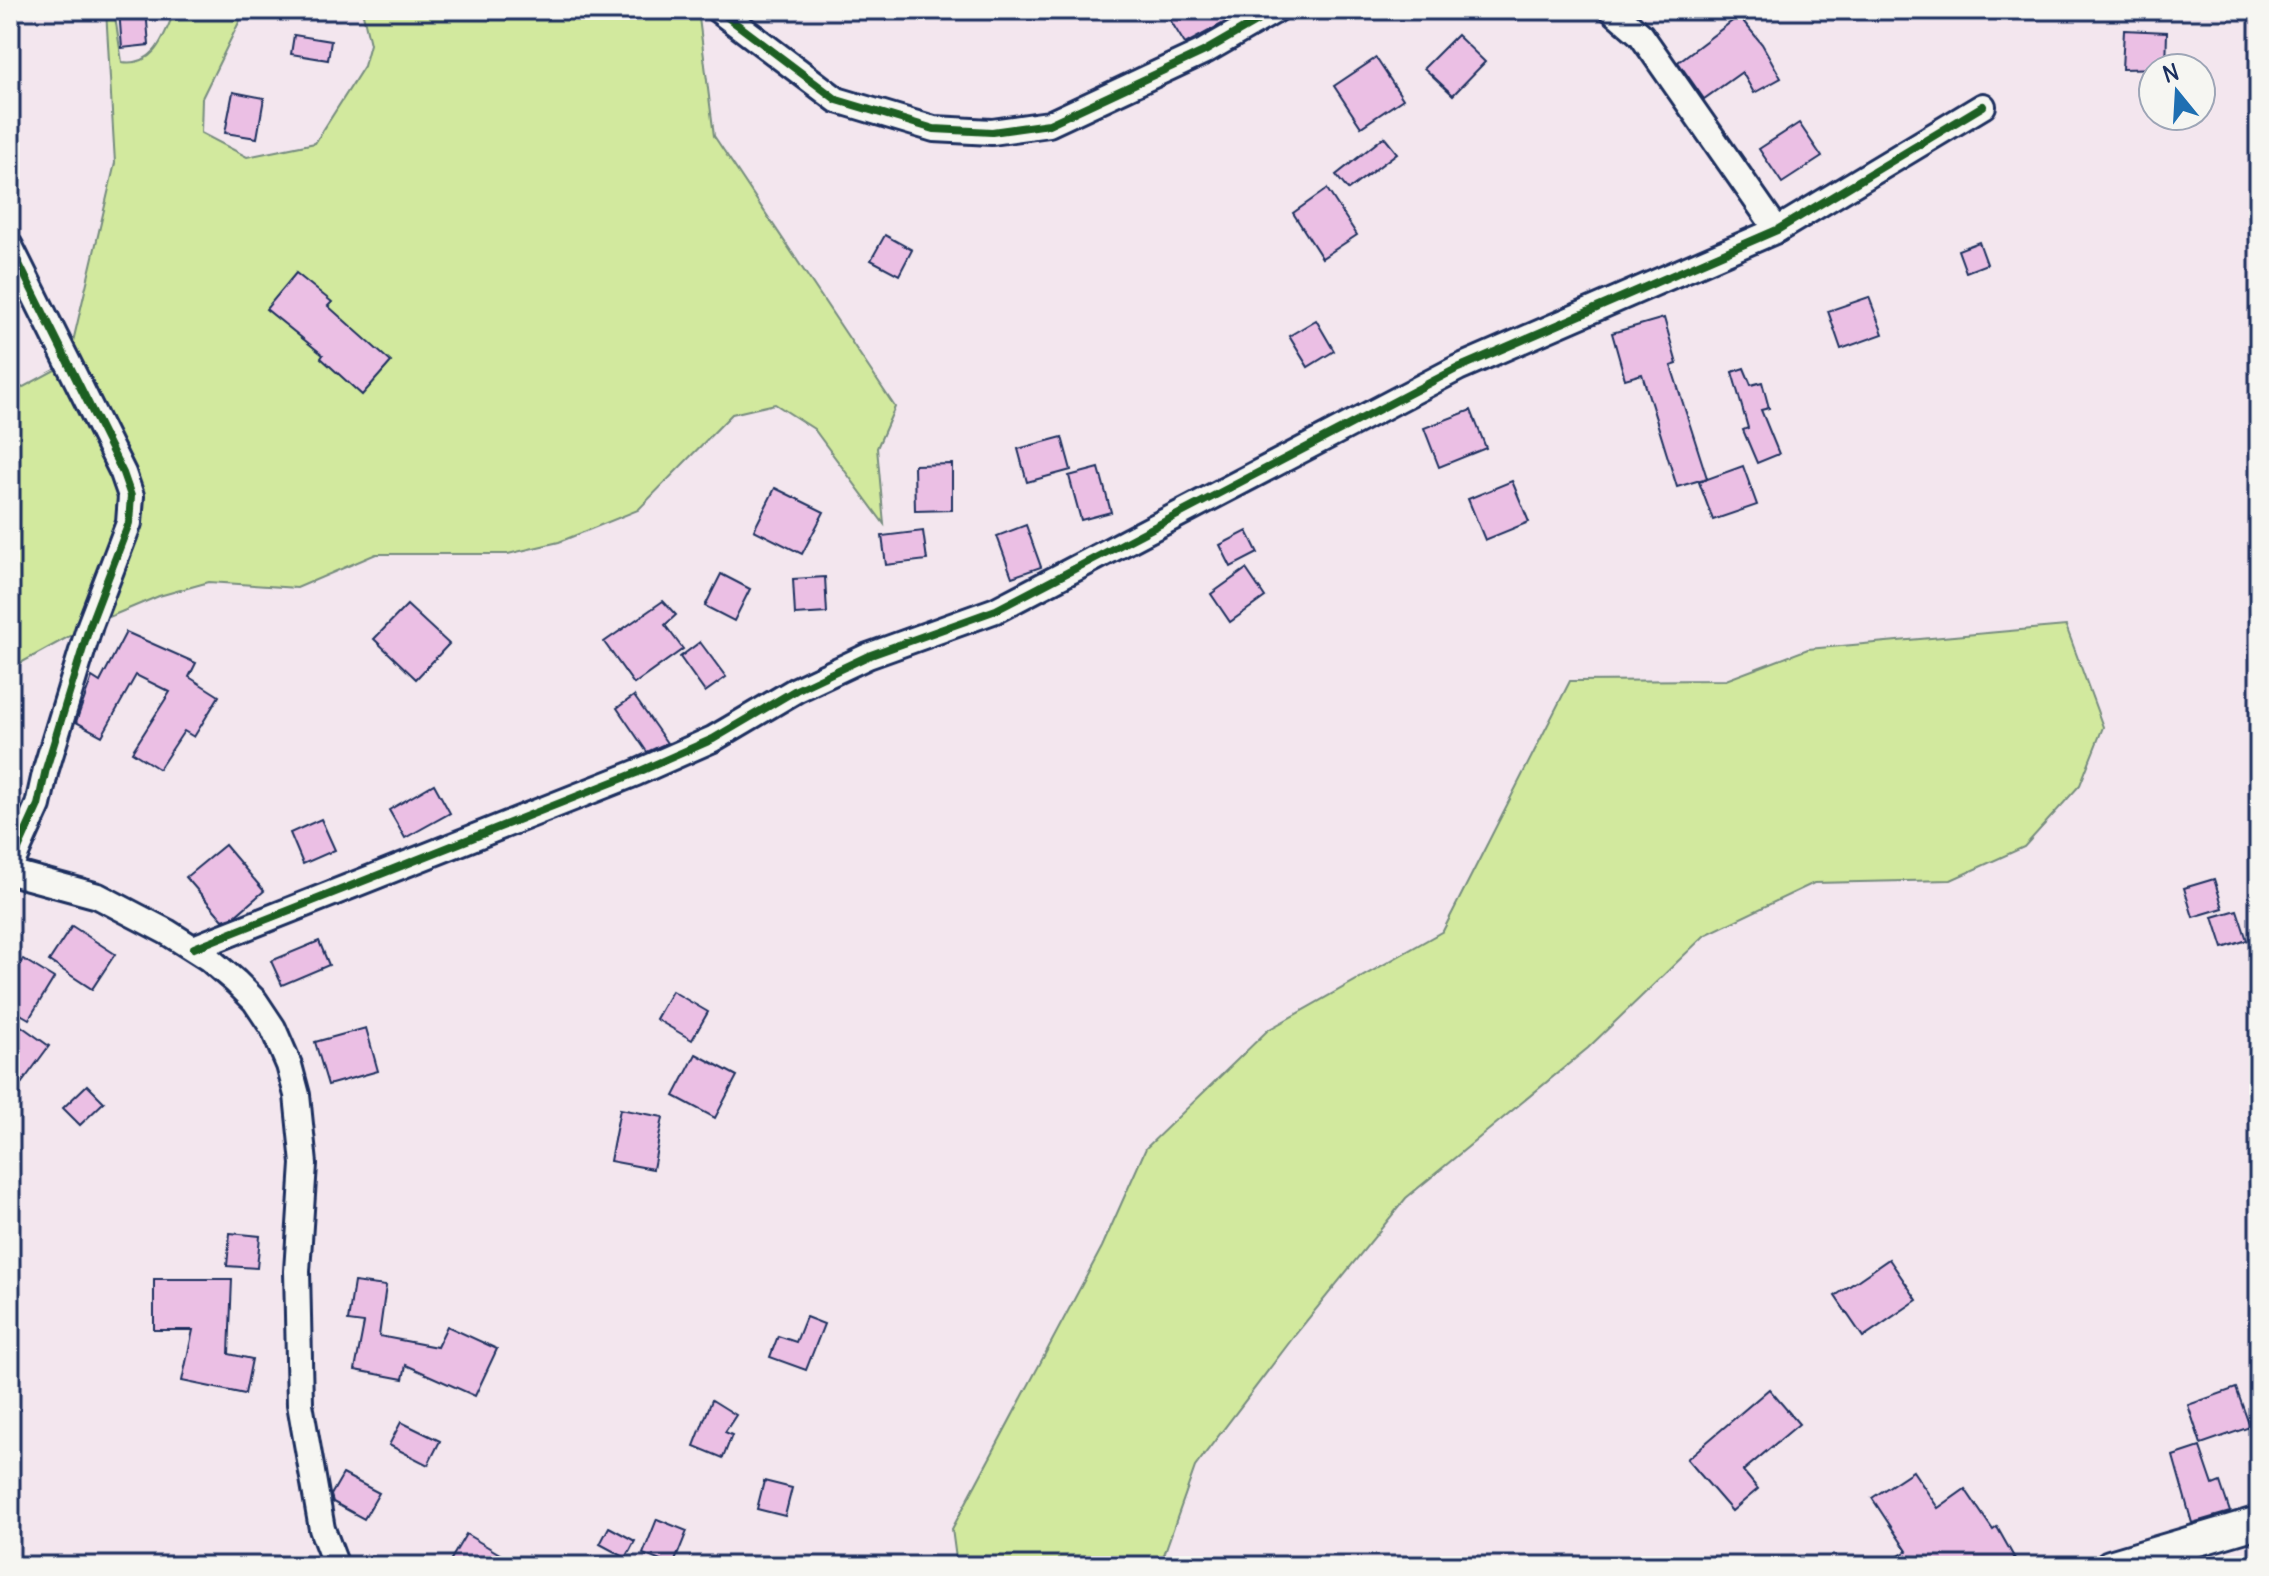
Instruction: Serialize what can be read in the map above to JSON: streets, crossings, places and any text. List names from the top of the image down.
{
  "north": "top"
}
